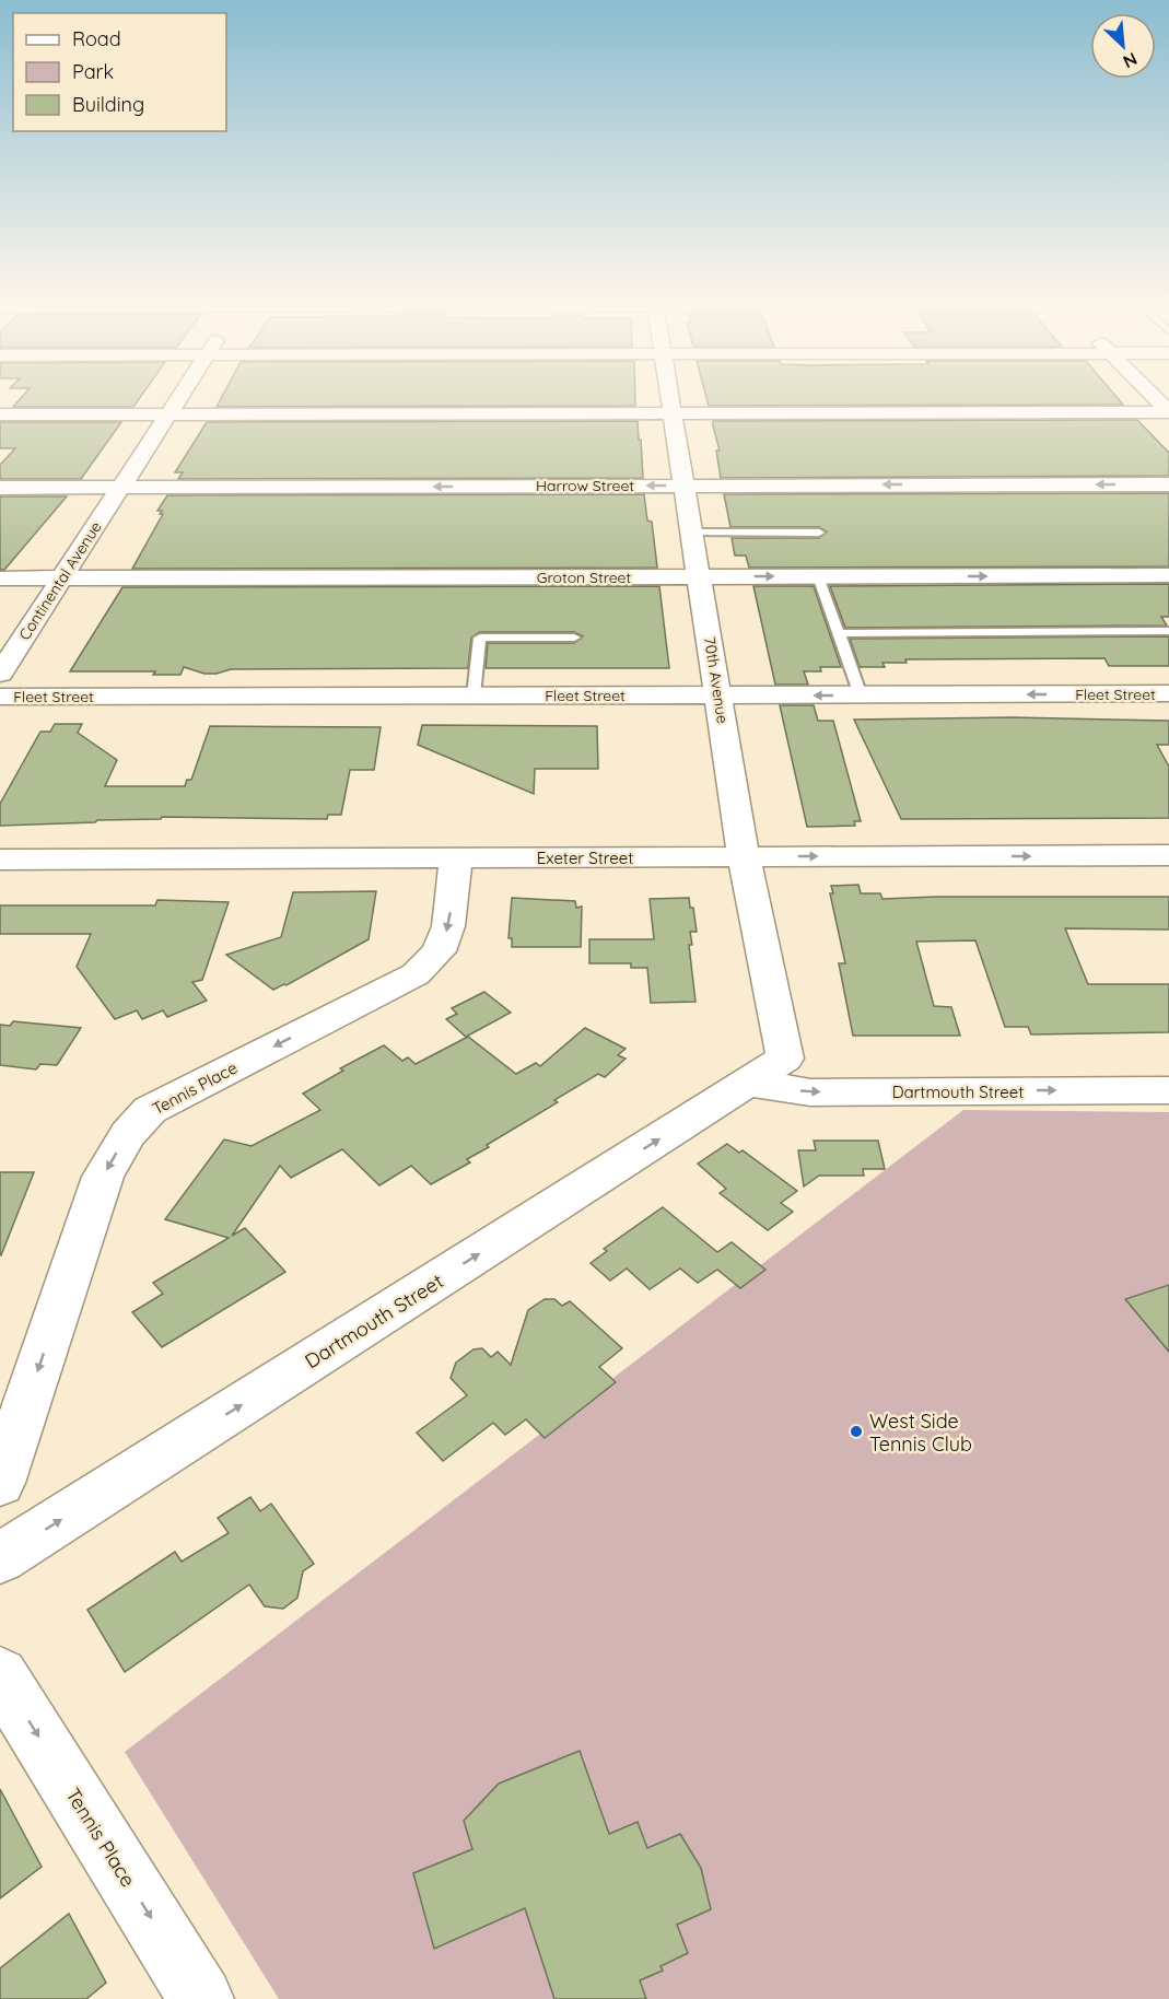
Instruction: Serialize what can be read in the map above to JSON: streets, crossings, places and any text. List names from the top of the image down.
{
  "streets": {
    "street": [
      "Harrow Street",
      "Groton Street",
      "Continental Avenue",
      "70th Avenue",
      "Fleet Street",
      "Exeter Street",
      "Tennis Place",
      "Dartmouth Street"
    ]
  },
  "crossings": [
    ["Harrow Street", "Continental Avenue"],
    ["Harrow Street", "70th Avenue"],
    ["Groton Street", "Continental Avenue"],
    ["Groton Street", "70th Avenue"],
    ["70th Avenue", "Fleet Street"],
    ["70th Avenue", "Exeter Street"],
    ["70th Avenue", "Dartmouth Street"],
    ["Exeter Street", "Tennis Place"]
  ],
  "one_way": ["Exeter Street", "Tennis Place", "Dartmouth Street"],
  "places": ["West Side Tennis Club"],
  "legend": ["Road", "Park", "Building"],
  "north": "bottom right"
}
